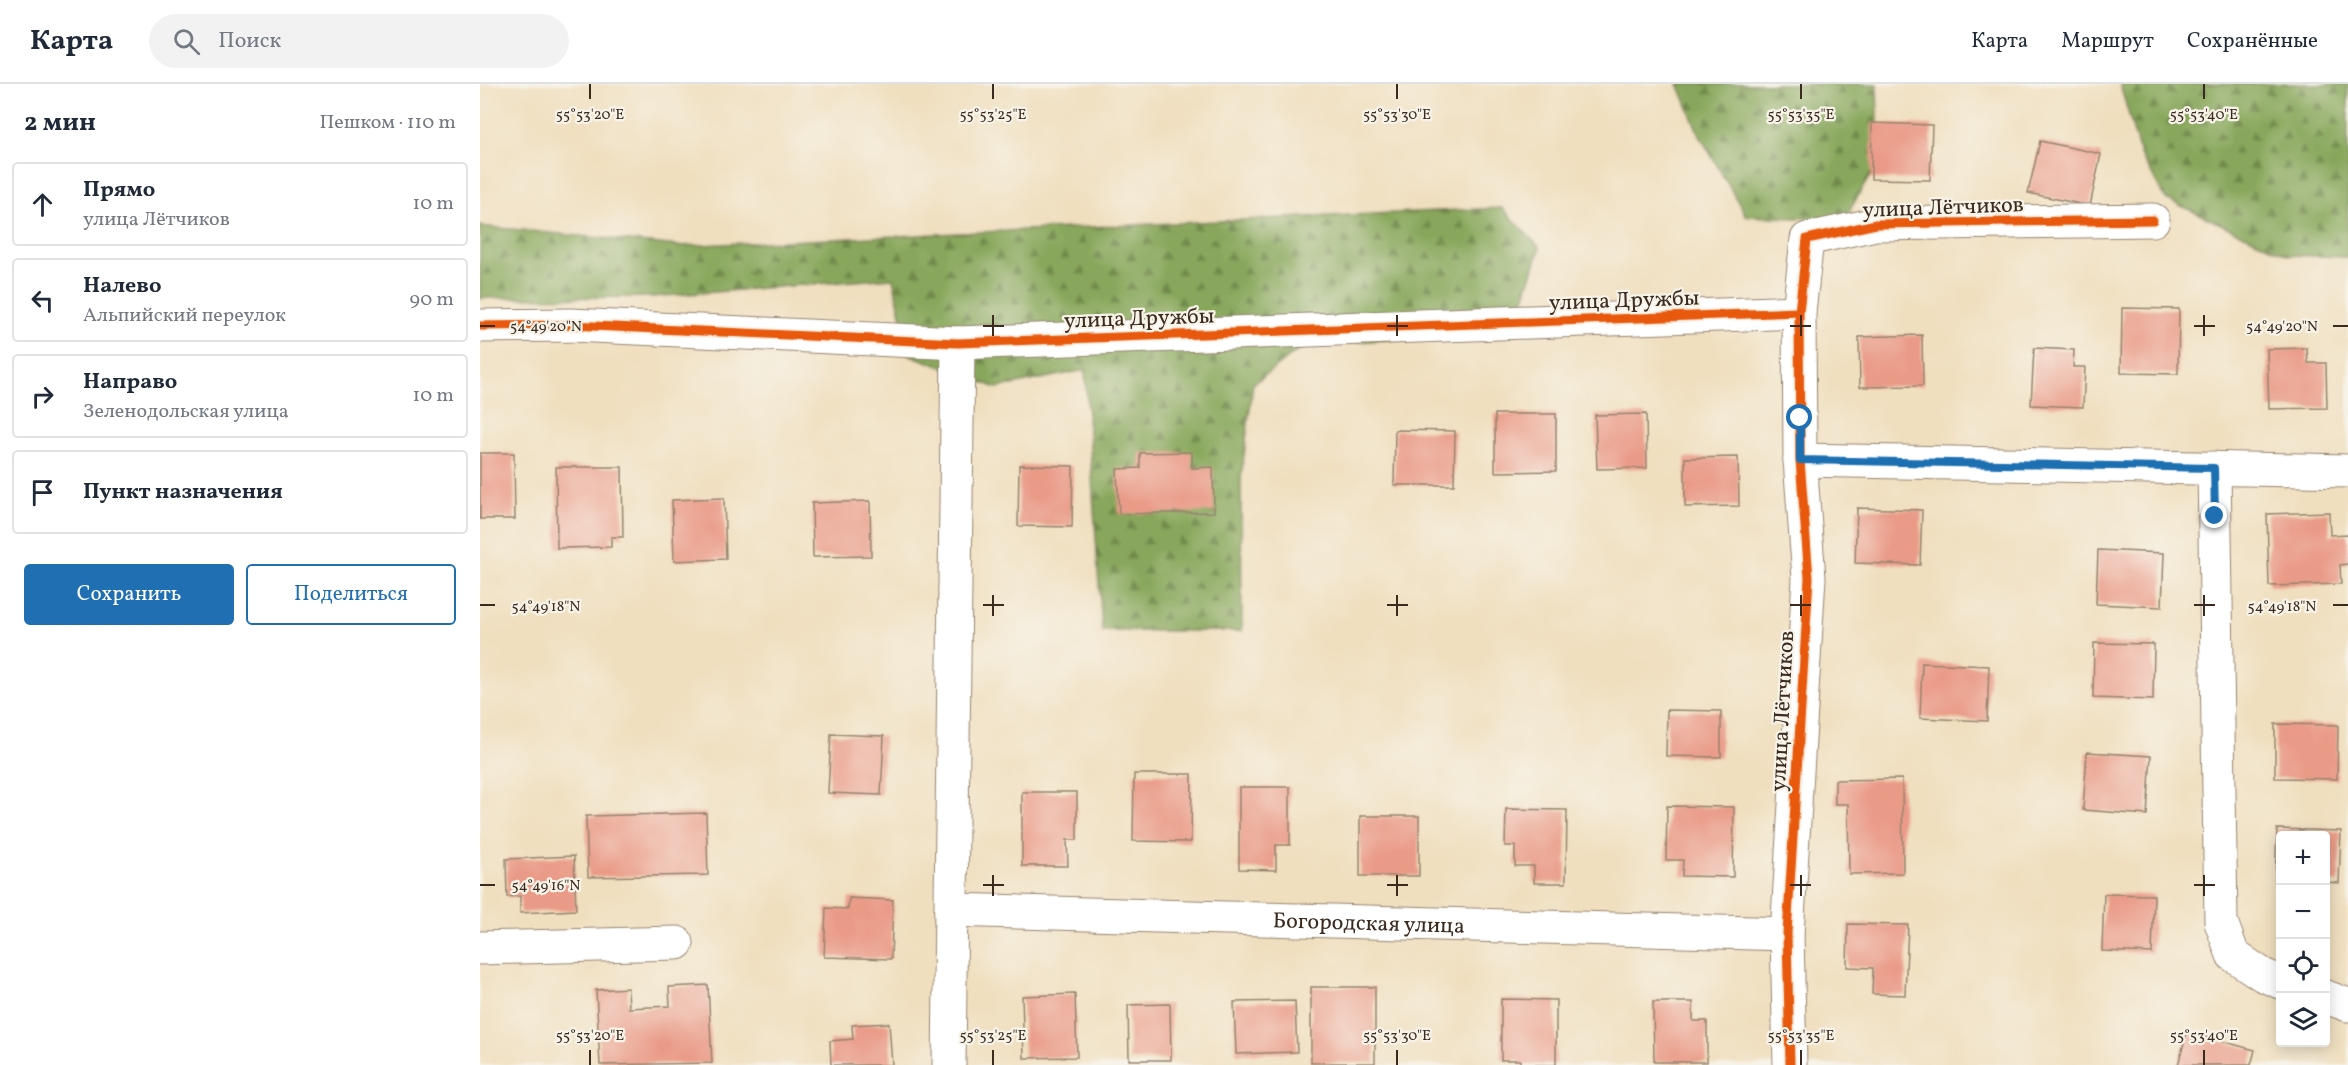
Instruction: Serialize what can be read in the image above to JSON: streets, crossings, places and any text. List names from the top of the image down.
{
  "streets": {
    "street": ["улица Лётчиков", "улица Дружбы", "Богородская улица"]
  },
  "crossings": [
    ["улица Лётчиков", "улица Дружбы"],
    ["улица Лётчиков", "Богородская улица"]
  ],
  "page": {
    "header": "Карта",
    "search": "Поиск",
    "nav": ["Карта", "Маршрут", "Сохранённые"],
    "heading": ["2 мин", "Пешком · 110 m"],
    "list": [
      ["Прямо", "улица Лётчиков", "10 m"],
      ["Налево", "Альпийский переулок", "90 m"],
      ["Направо", "Зеленодольская улица", "10 m"],
      "Пункт назначения"
    ],
    "buttons": ["Сохранить", "Поделиться"],
    "map_buttons": ["+", "−"]
  },
  "coordinates": [
    "55°53'20\"E",
    "55°53'25\"E",
    "55°53'30\"E",
    "55°53'35\"E",
    "55°53'40\"E",
    "54°49'20\"N",
    "54°49'18\"N",
    "54°49'16\"N"
  ]
}
